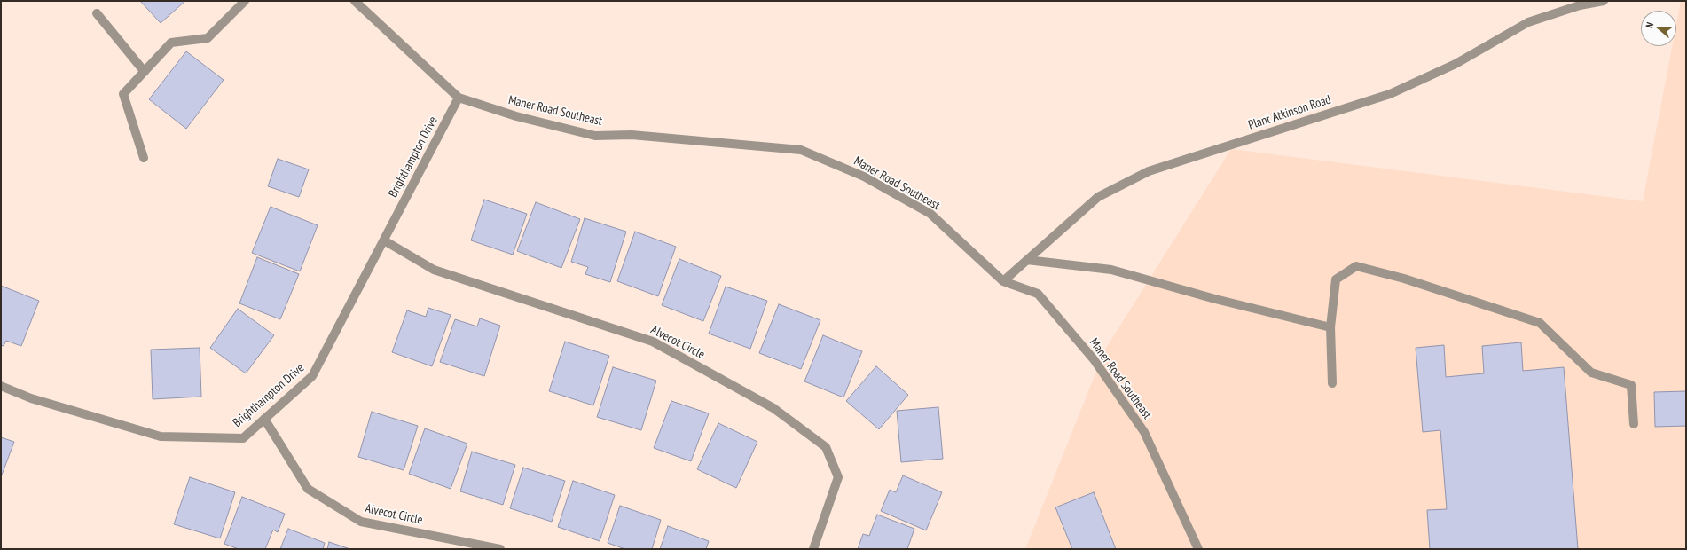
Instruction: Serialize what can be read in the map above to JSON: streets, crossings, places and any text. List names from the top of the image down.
{
  "streets": {
    "street": [
      "Maner Road Southeast",
      "Plant Atkinson Road",
      "Brighthampton Drive",
      "Alvecot Circle"
    ]
  },
  "crossings": [
    ["Maner Road Southeast", "Plant Atkinson Road"],
    ["Maner Road Southeast", "Brighthampton Drive"],
    ["Brighthampton Drive", "Alvecot Circle"]
  ],
  "north": "left"
}
